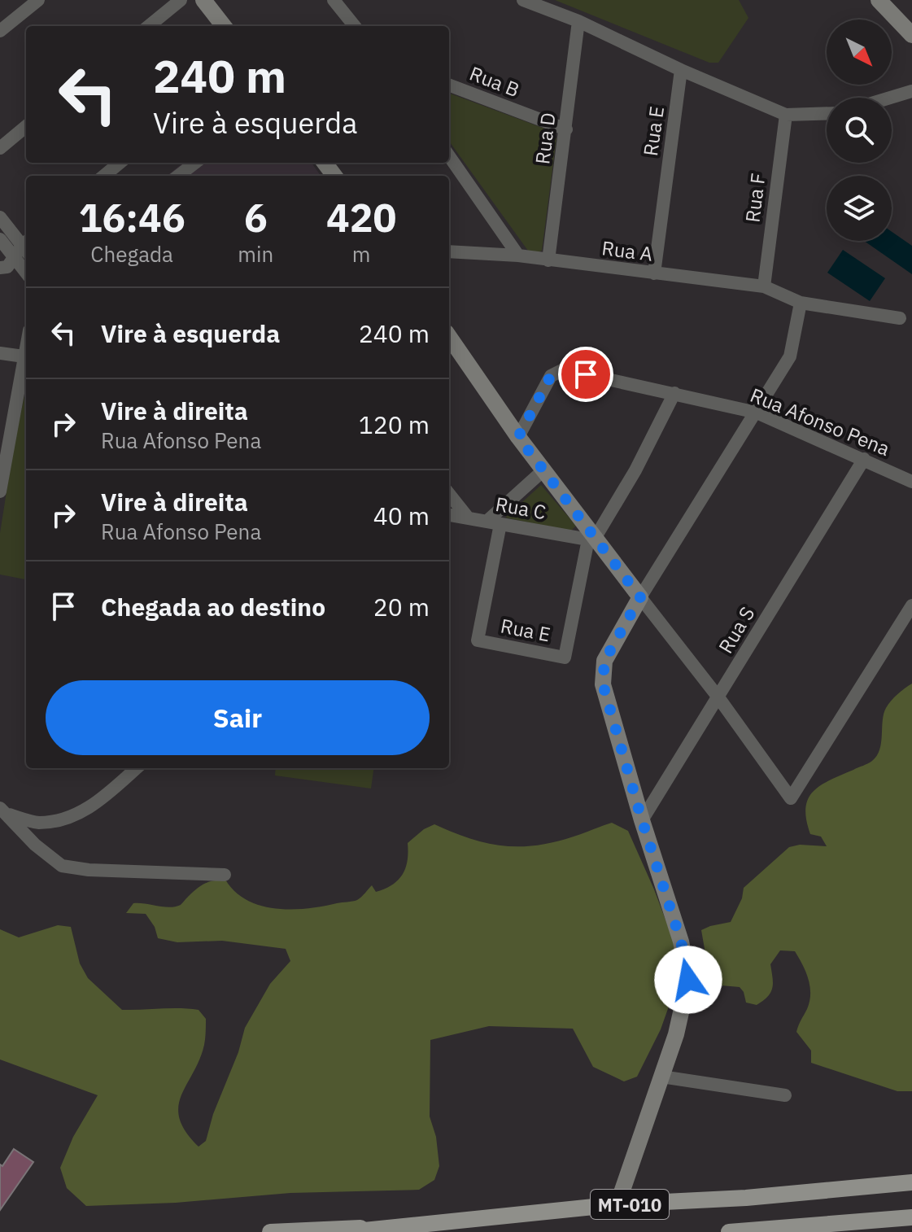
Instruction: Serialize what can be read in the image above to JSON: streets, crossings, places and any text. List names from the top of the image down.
{
  "streets": {
    "main road": ["MT-010"],
    "street": [
      "Rua B",
      "Rua E",
      "Rua D",
      "Rua F",
      "Rua A",
      "Rua Afonso Pena",
      "Rua C",
      "Rua S"
    ]
  },
  "crossings": [
    ["Rua B", "Rua D"],
    ["Rua E", "Rua A"],
    ["Rua E", "Rua C"],
    ["Rua D", "Rua A"],
    ["Rua F", "Rua A"],
    ["Rua Afonso Pena", "Rua S"]
  ],
  "north": "bottom right",
  "page": {
    "turn": ["240 m", "Vire à esquerda"],
    "eta": [
      "16:46",
      "Chegada",
      "6",
      "min",
      "420",
      "m"
    ],
    "list": [
      {
        "name": "Vire à esquerda",
        "value": "240 m"
      },
      {
        "name": "Vire à direita",
        "note": "Rua Afonso Pena",
        "value": "120 m"
      },
      {
        "name": "Vire à direita",
        "note": "Rua Afonso Pena",
        "value": "40 m"
      },
      {
        "name": "Chegada ao destino",
        "value": "20 m"
      }
    ],
    "buttons": "Sair"
  }
}
